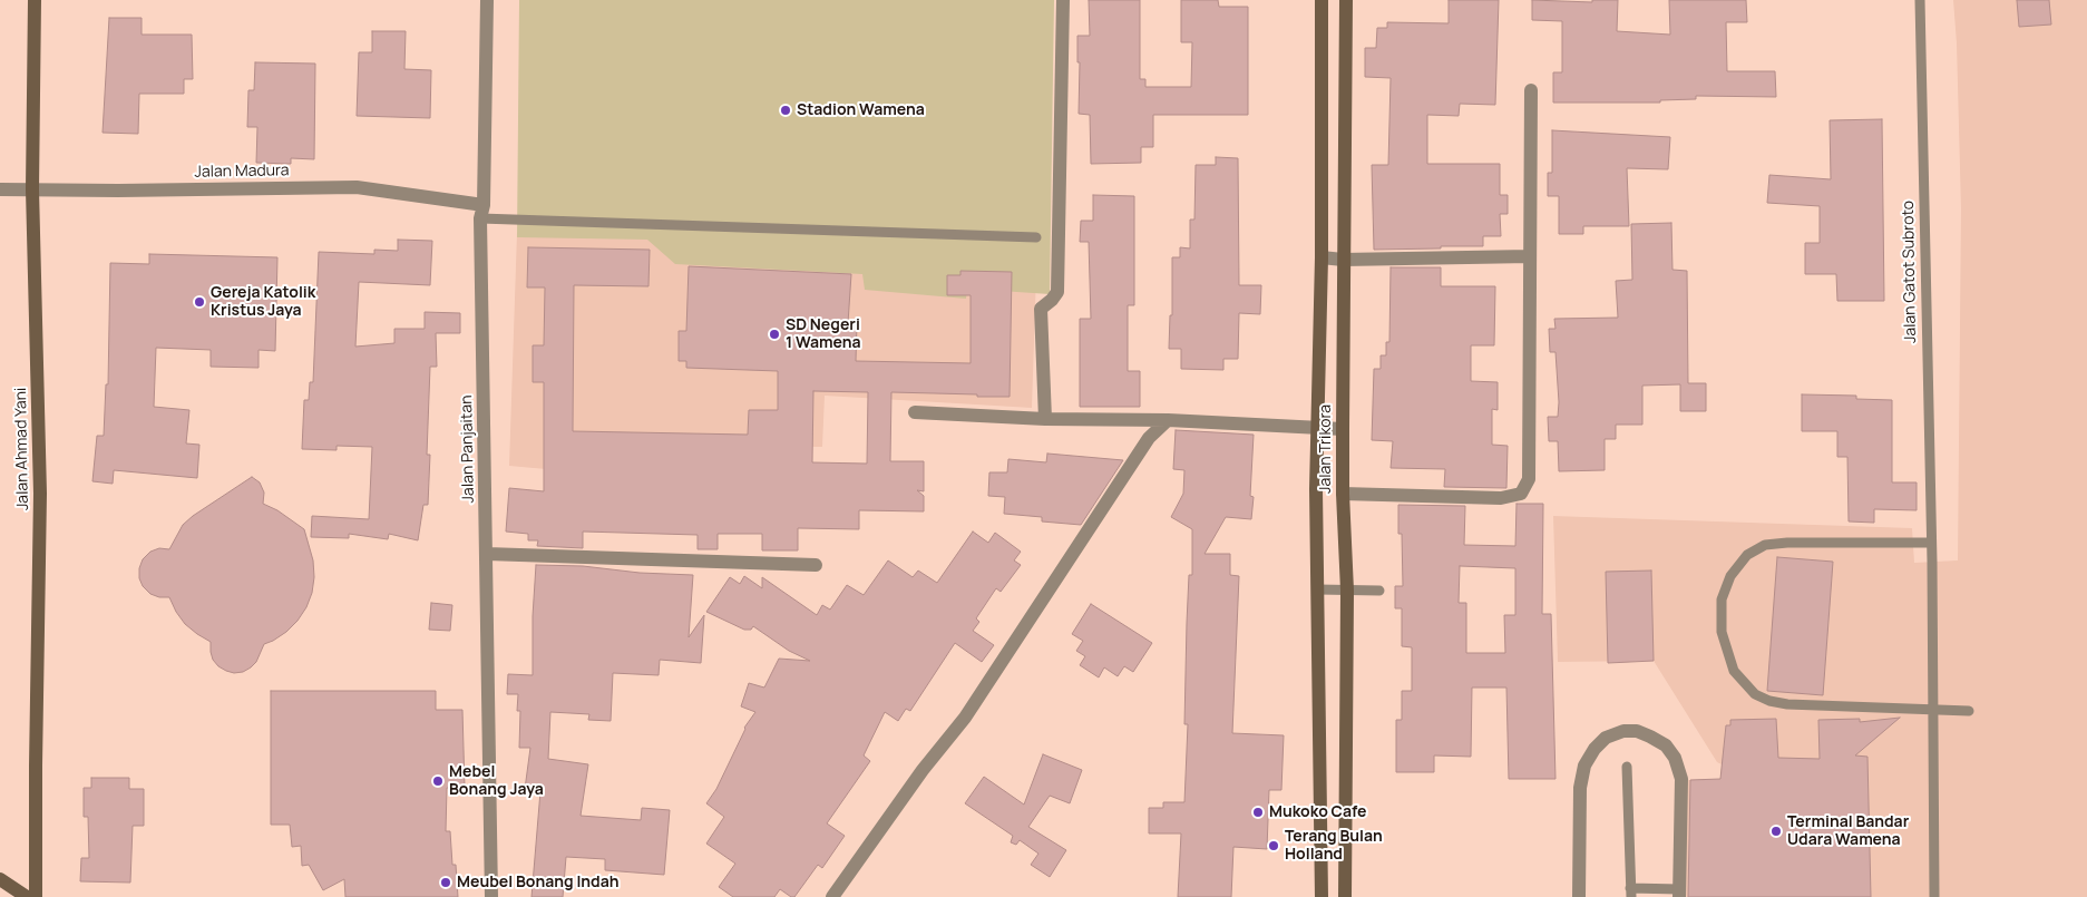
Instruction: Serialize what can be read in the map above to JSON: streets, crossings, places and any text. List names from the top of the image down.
{
  "streets": {
    "main road": ["Jalan Ahmad Yani", "Jalan Trikora"],
    "street": ["Jalan Madura", "Jalan Panjaitan"],
    "lane": ["Jalan Gatot Subroto"]
  },
  "crossings": [
    ["Jalan Madura", "Jalan Ahmad Yani"],
    ["Jalan Madura", "Jalan Panjaitan"]
  ],
  "places": [
    "Stadion Wamena",
    "Gereja Katolik Kristus Jaya",
    "SD Negeri 1 Wamena",
    "Mebel Bonang Jaya",
    "Mukoko Cafe",
    "Terminal Bandar Udara Wamena",
    "Terang Bulan Holland",
    "Meubel Bonang Indah"
  ]
}
